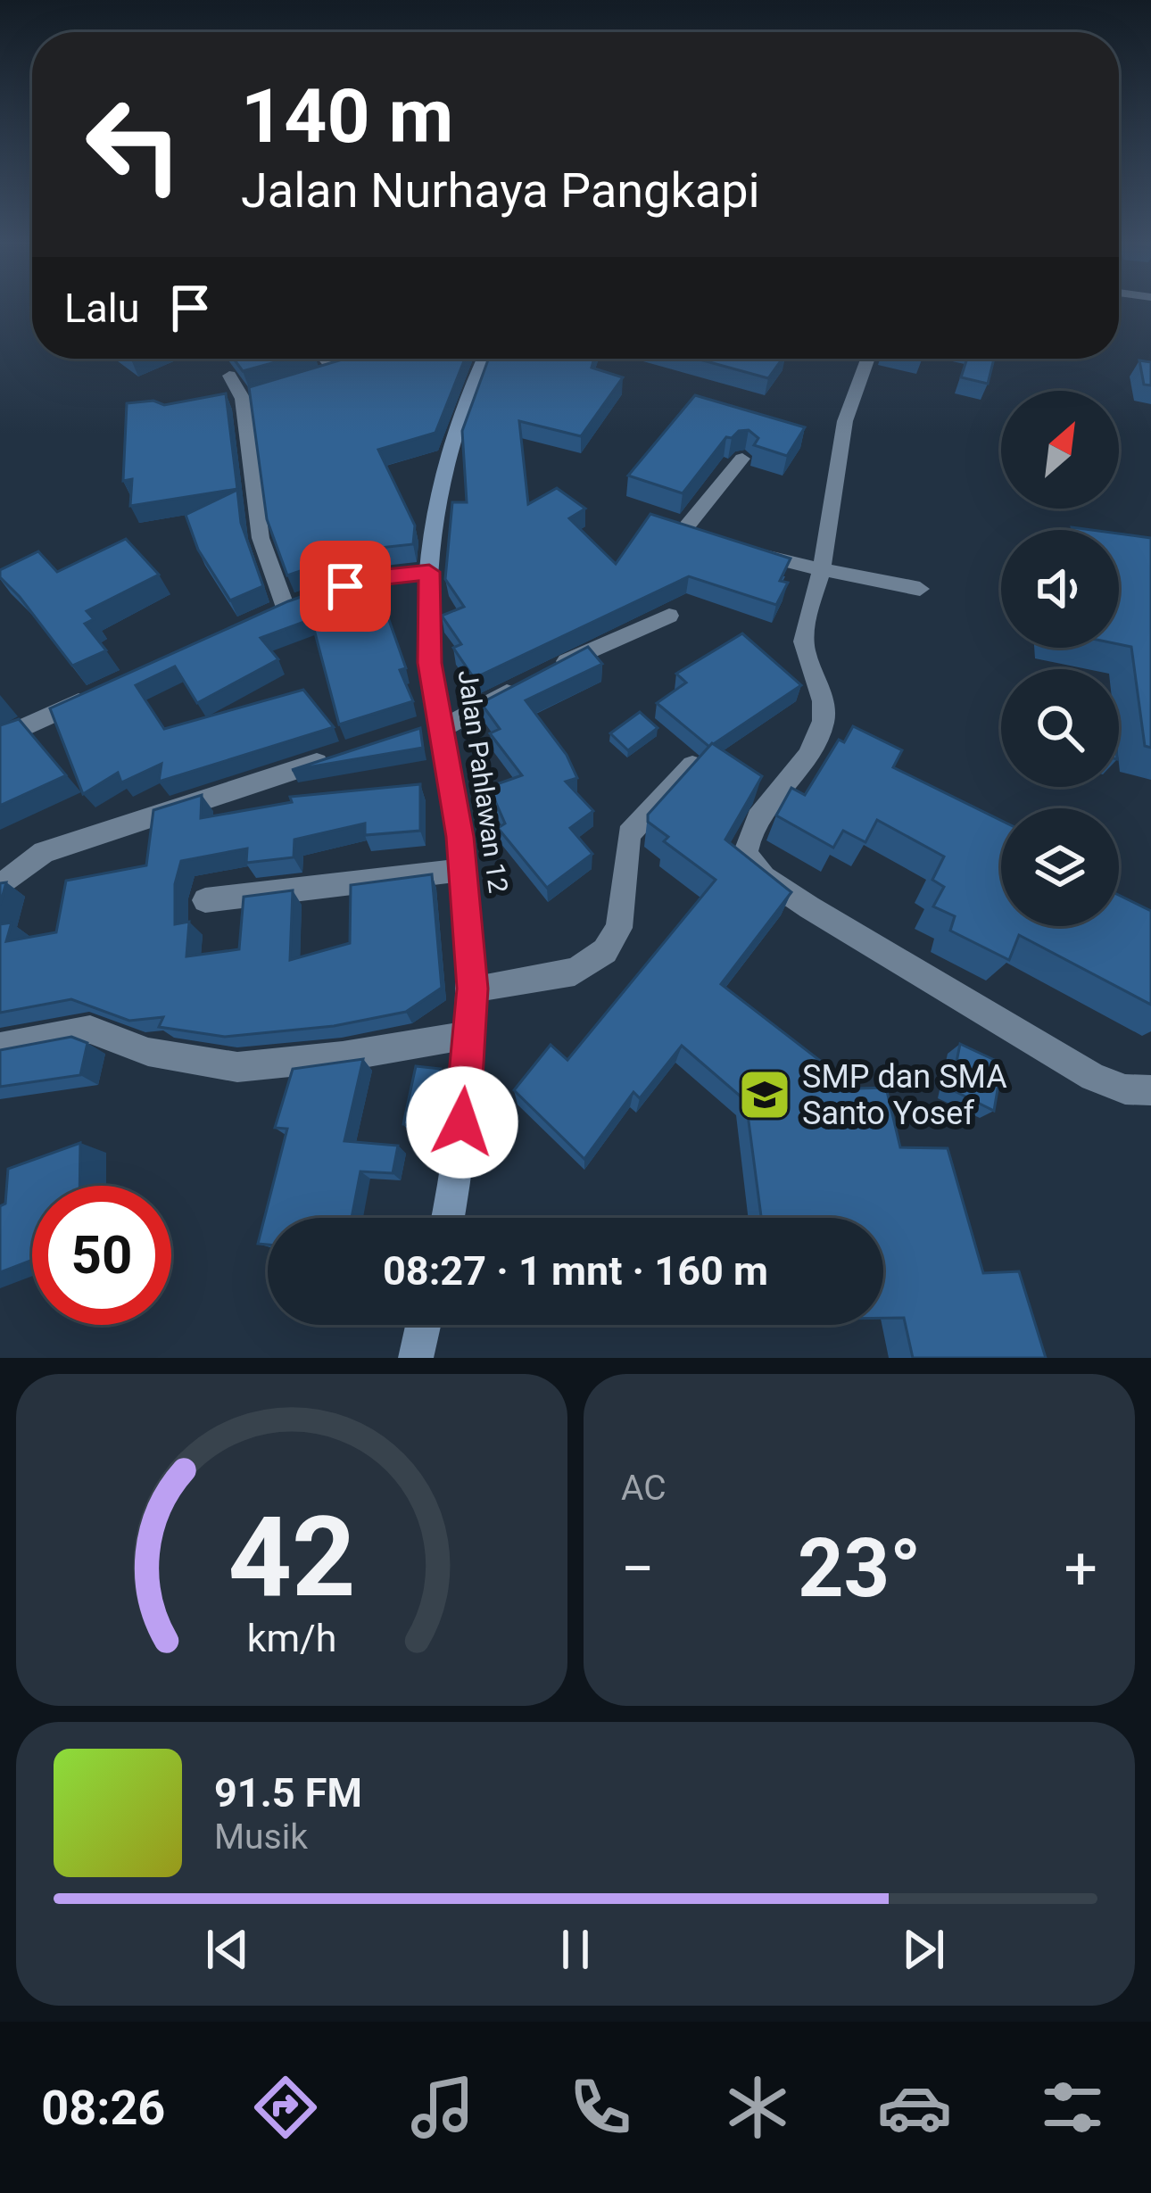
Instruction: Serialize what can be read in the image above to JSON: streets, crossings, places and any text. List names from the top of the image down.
{
  "streets": {
    "main road": ["Jalan Pahlawan 12"]
  },
  "places": {
    "school or university": ["SMP dan SMA Santo Yosef"]
  },
  "north": "top right",
  "page": {
    "turn": ["140 m", "Jalan Nurhaya Pangkapi"],
    "then": "Lalu",
    "limit": "50",
    "trip": "08:27 · 1 mnt · 160 m",
    "tile": "AC",
    "heat": ["−", "23°", "+"],
    "song": ["91.5 FM", "Musik"],
    "tabs": "08:26",
    "gauge": ["42", "km/h"]
  }
}
